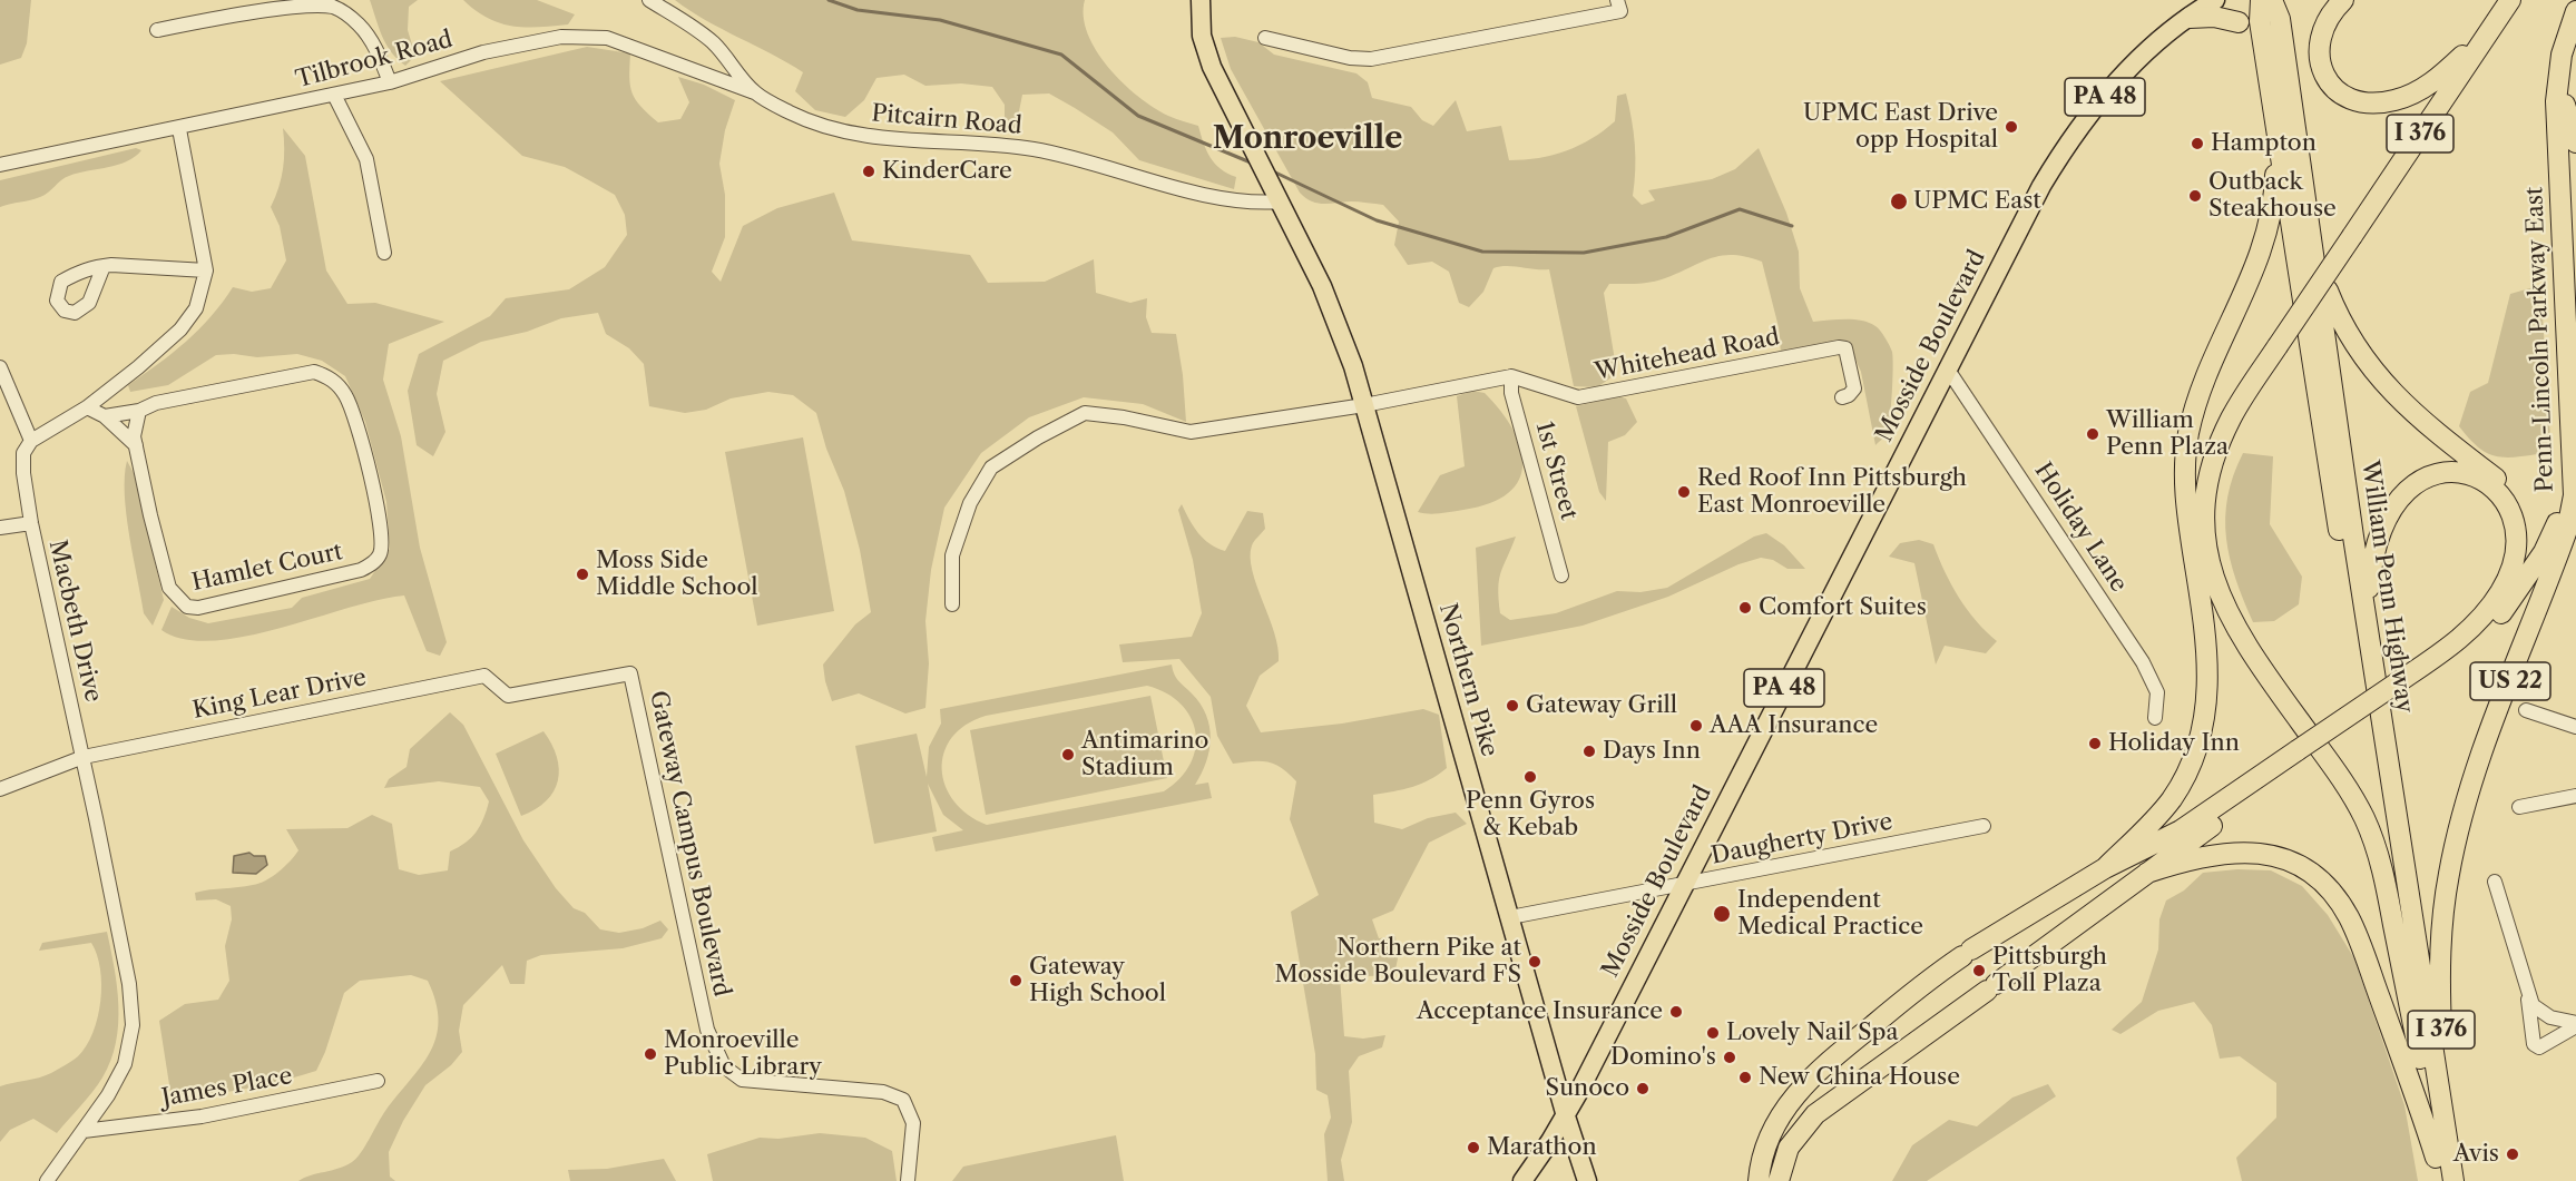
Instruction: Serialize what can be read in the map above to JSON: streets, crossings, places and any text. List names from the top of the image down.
{
  "streets": {
    "highway": [
      "I 376",
      "Penn-Lincoln Parkway East",
      "William Penn Highway",
      "US 22"
    ],
    "main road": ["PA 48", "Mosside Boulevard", "Northern Pike"],
    "street": [
      "Tilbrook Road",
      "Pitcairn Road",
      "Whitehead Road",
      "1st Street",
      "Holiday Lane",
      "Hamlet Court",
      "Macbeth Drive",
      "King Lear Drive",
      "Daugherty Drive",
      "Gateway Campus Boulevard",
      "James Place"
    ]
  },
  "crossings": [
    ["Tilbrook Road", "Pitcairn Road"],
    ["Pitcairn Road", "Northern Pike"],
    ["Penn-Lincoln Parkway East", "William Penn Highway"],
    ["Mosside Boulevard", "Holiday Lane"],
    ["Mosside Boulevard", "Northern Pike"],
    ["Mosside Boulevard", "Daugherty Drive"],
    ["Whitehead Road", "1st Street"],
    ["Whitehead Road", "Northern Pike"],
    ["Macbeth Drive", "King Lear Drive"],
    ["Macbeth Drive", "James Place"],
    ["Northern Pike", "Daugherty Drive"],
    ["King Lear Drive", "Gateway Campus Boulevard"]
  ],
  "districts": ["Monroeville"],
  "places": [
    "UPMC East Drive opp Hospital",
    "Hampton",
    "KinderCare",
    "Outback Steakhouse",
    "UPMC East",
    "William Penn Plaza",
    "Red Roof Inn Pittsburgh East Monroeville",
    "Moss Side Middle School",
    "Comfort Suites",
    "Gateway Grill",
    "AAA Insurance",
    "Holiday Inn",
    "Days Inn",
    "Antimarino Stadium",
    "Penn Gyros & Kebab",
    "Independent Medical Practice",
    "Northern Pike at Mosside Boulevard FS",
    "Pittsburgh Toll Plaza",
    "Gateway High School",
    "Acceptance Insurance",
    "Lovely Nail Spa",
    "Monroeville Public Library",
    "Domino's",
    "New China House",
    "Sunoco",
    "Marathon",
    "Avis"
  ]
}
